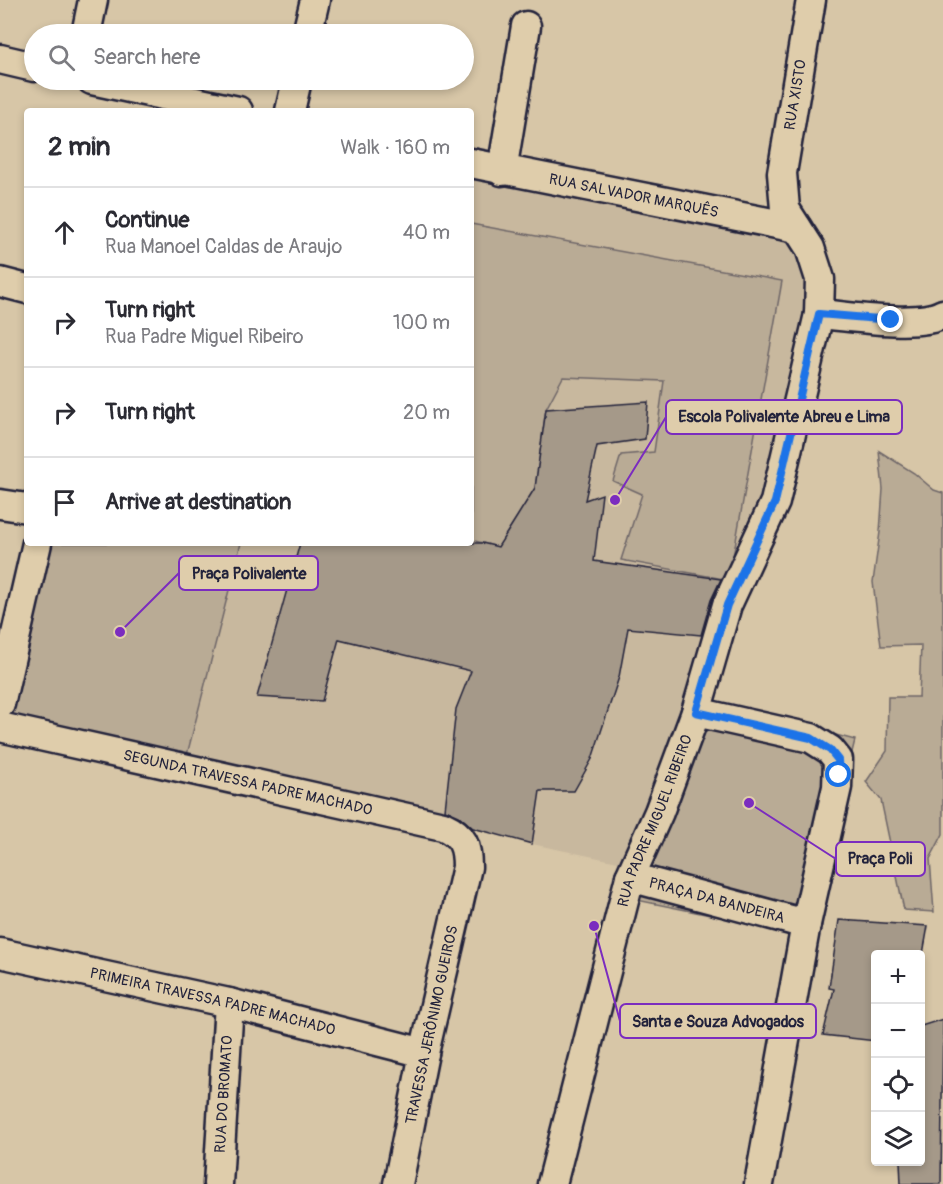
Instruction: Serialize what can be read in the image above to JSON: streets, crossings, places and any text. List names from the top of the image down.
{
  "streets": {
    "street": [
      "RUA XISTO",
      "RUA SALVADOR MARQUÊS",
      "SEGUNDA TRAVESSA PADRE MACHADO",
      "RUA PADRE MIGUEL RIBEIRO",
      "PRAÇA DA BANDEIRA",
      "PRIMEIRA TRAVESSA PADRE MACHADO",
      "TRAVESSA JERÔNIMO GUEIROS",
      "RUA DO BROMATO"
    ]
  },
  "crossings": [
    ["RUA XISTO", "RUA PADRE MIGUEL RIBEIRO"],
    ["RUA SALVADOR MARQUÊS", "RUA PADRE MIGUEL RIBEIRO"],
    ["SEGUNDA TRAVESSA PADRE MACHADO", "TRAVESSA JERÔNIMO GUEIROS"],
    ["RUA PADRE MIGUEL RIBEIRO", "PRAÇA DA BANDEIRA"],
    ["PRIMEIRA TRAVESSA PADRE MACHADO", "TRAVESSA JERÔNIMO GUEIROS"],
    ["PRIMEIRA TRAVESSA PADRE MACHADO", "RUA DO BROMATO"]
  ],
  "places": [
    "Escola Polivalente Abreu e Lima",
    "Praça Polivalente",
    "Praça Poli",
    "Santa e Souza Advogados"
  ],
  "page": {
    "search": "Search here",
    "heading": ["2 min", "Walk · 160 m"],
    "list": [
      ["Continue", "Rua Manoel Caldas de Araujo", "40 m"],
      ["Turn right", "Rua Padre Miguel Ribeiro", "100 m"],
      ["Turn right", "20 m"],
      "Arrive at destination"
    ],
    "map_buttons": ["+", "−"]
  }
}
